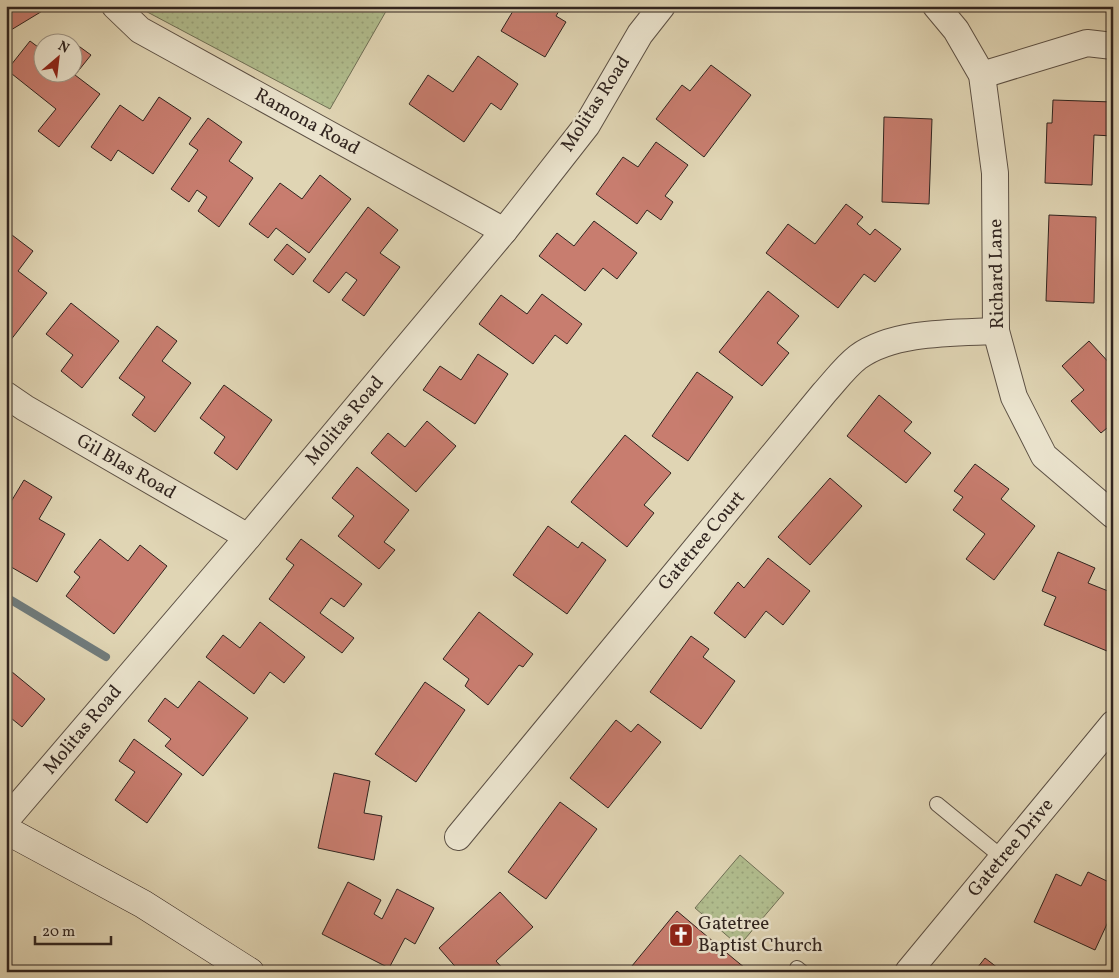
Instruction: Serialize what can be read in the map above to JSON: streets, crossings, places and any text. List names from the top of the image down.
{
  "streets": {
    "street": [
      "Molitas Road",
      "Ramona Road",
      "Richard Lane",
      "Gil Blas Road",
      "Gatetree Court",
      "Gatetree Drive"
    ]
  },
  "crossings": [
    ["Molitas Road", "Ramona Road"],
    ["Molitas Road", "Gil Blas Road"],
    ["Richard Lane", "Gatetree Court"]
  ],
  "places": {
    "church": ["Gatetree Baptist Church"]
  },
  "scale_bar": "20 m",
  "north": "top right"
}
